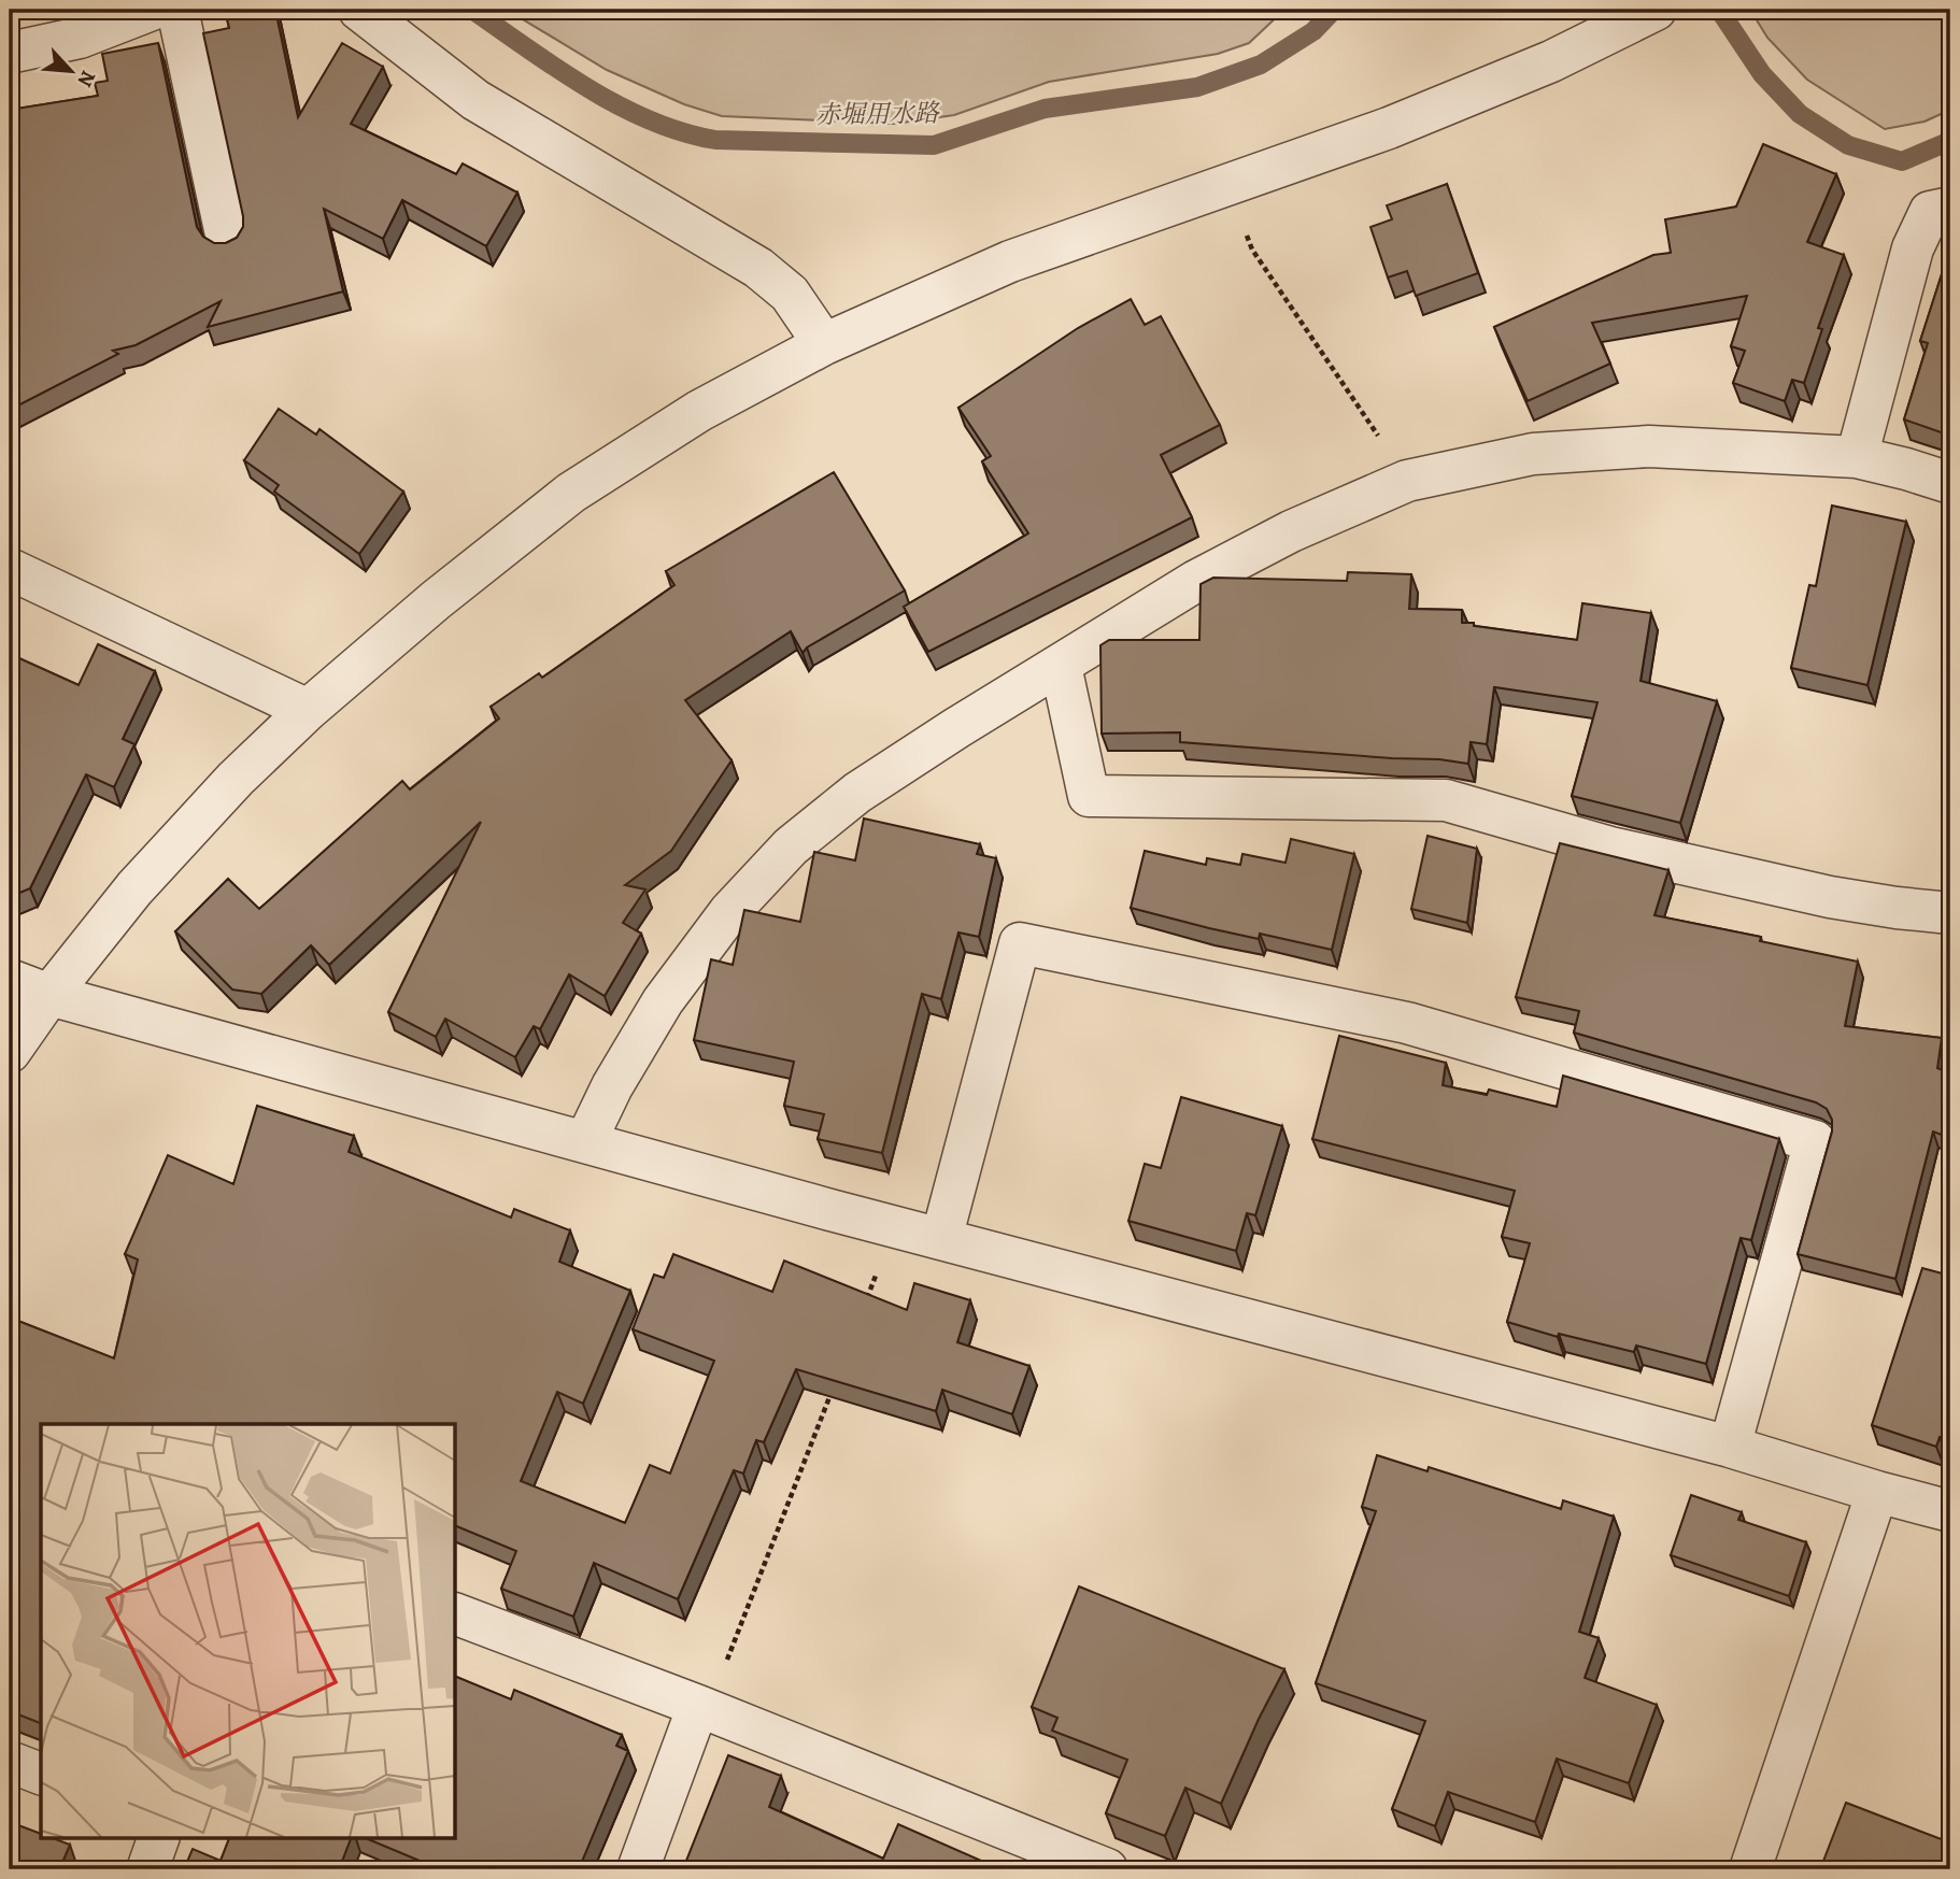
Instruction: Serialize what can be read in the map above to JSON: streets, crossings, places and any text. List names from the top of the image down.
{
  "water": ["赤堀用水路"],
  "north": "bottom right"
}
